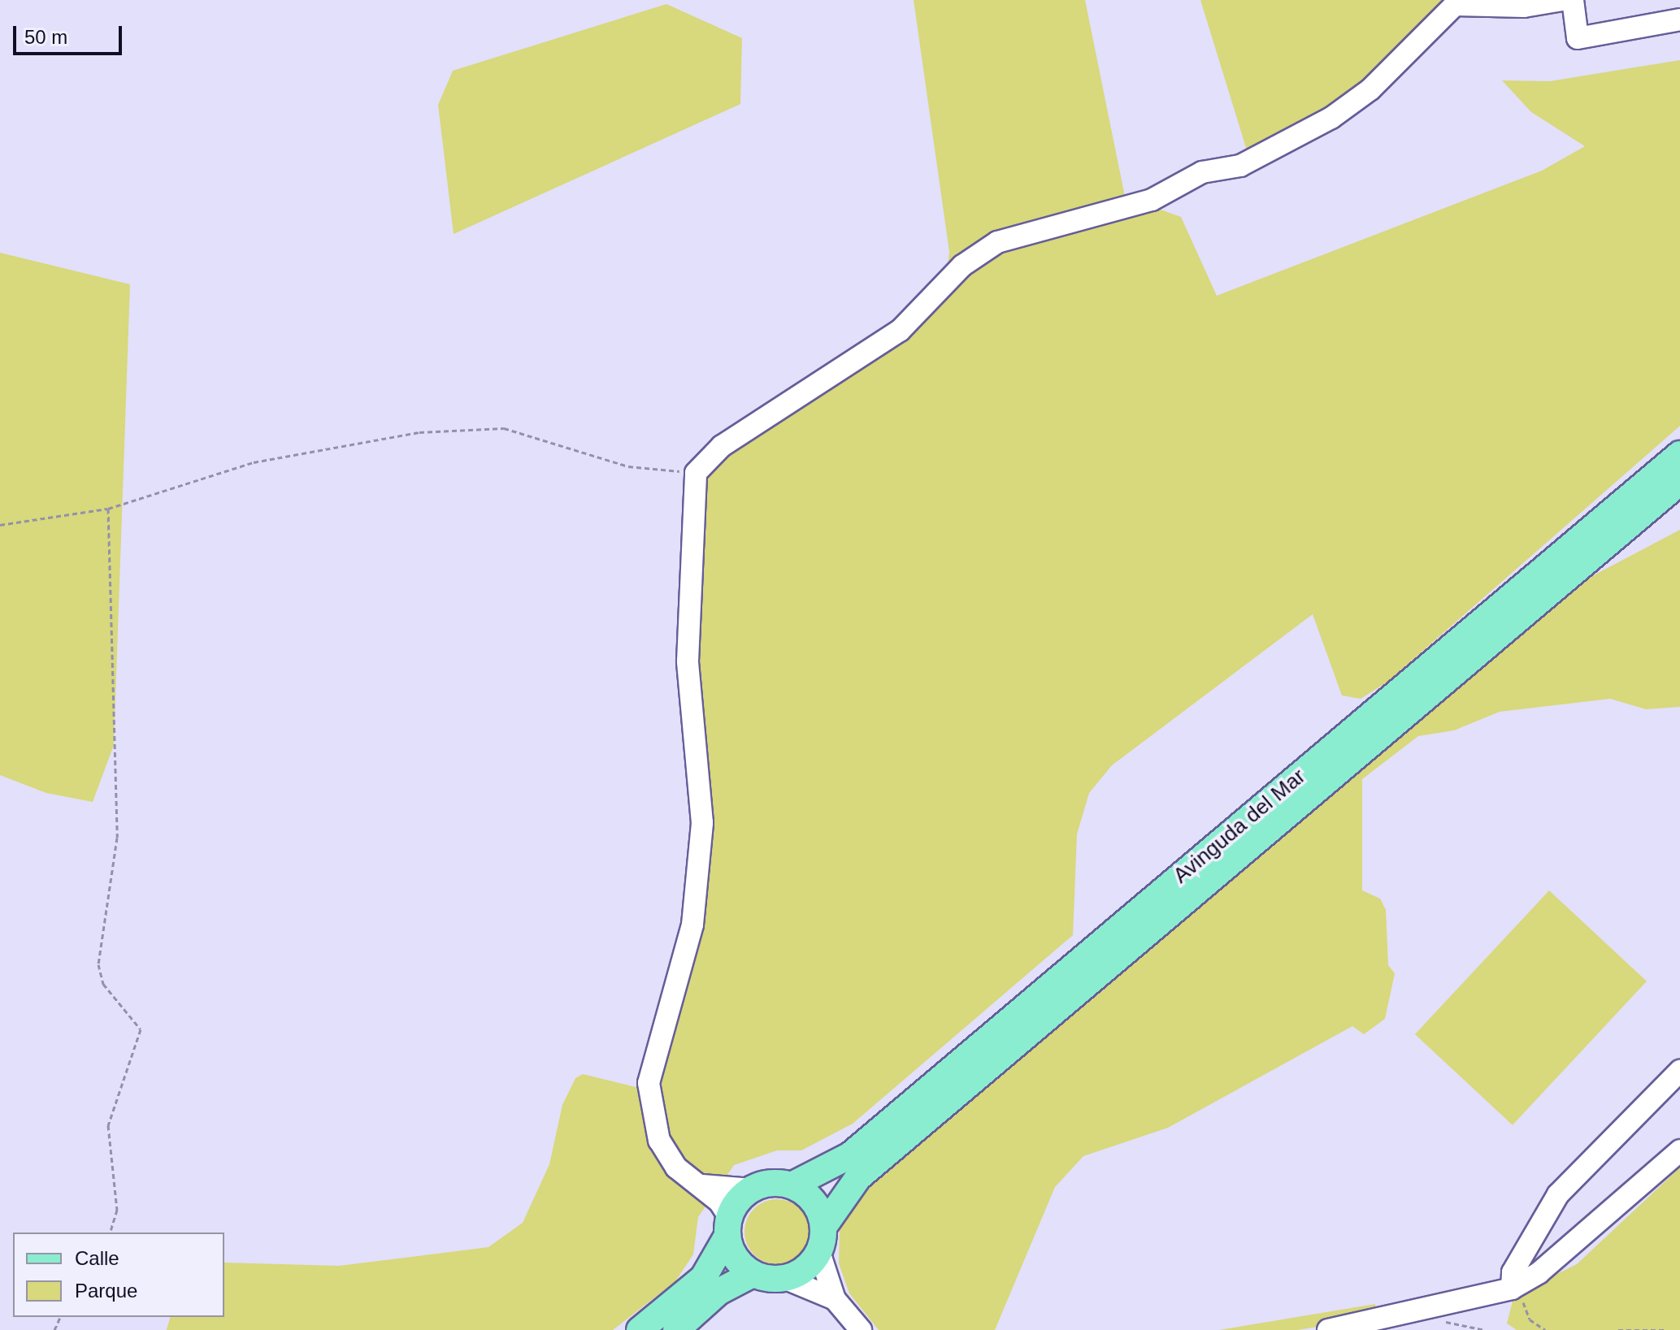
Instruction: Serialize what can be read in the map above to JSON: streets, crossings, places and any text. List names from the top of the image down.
{
  "streets": {
    "main road": ["Avinguda del Mar"]
  },
  "legend": ["Calle", "Parque"],
  "scale_bar": "50 m"
}
